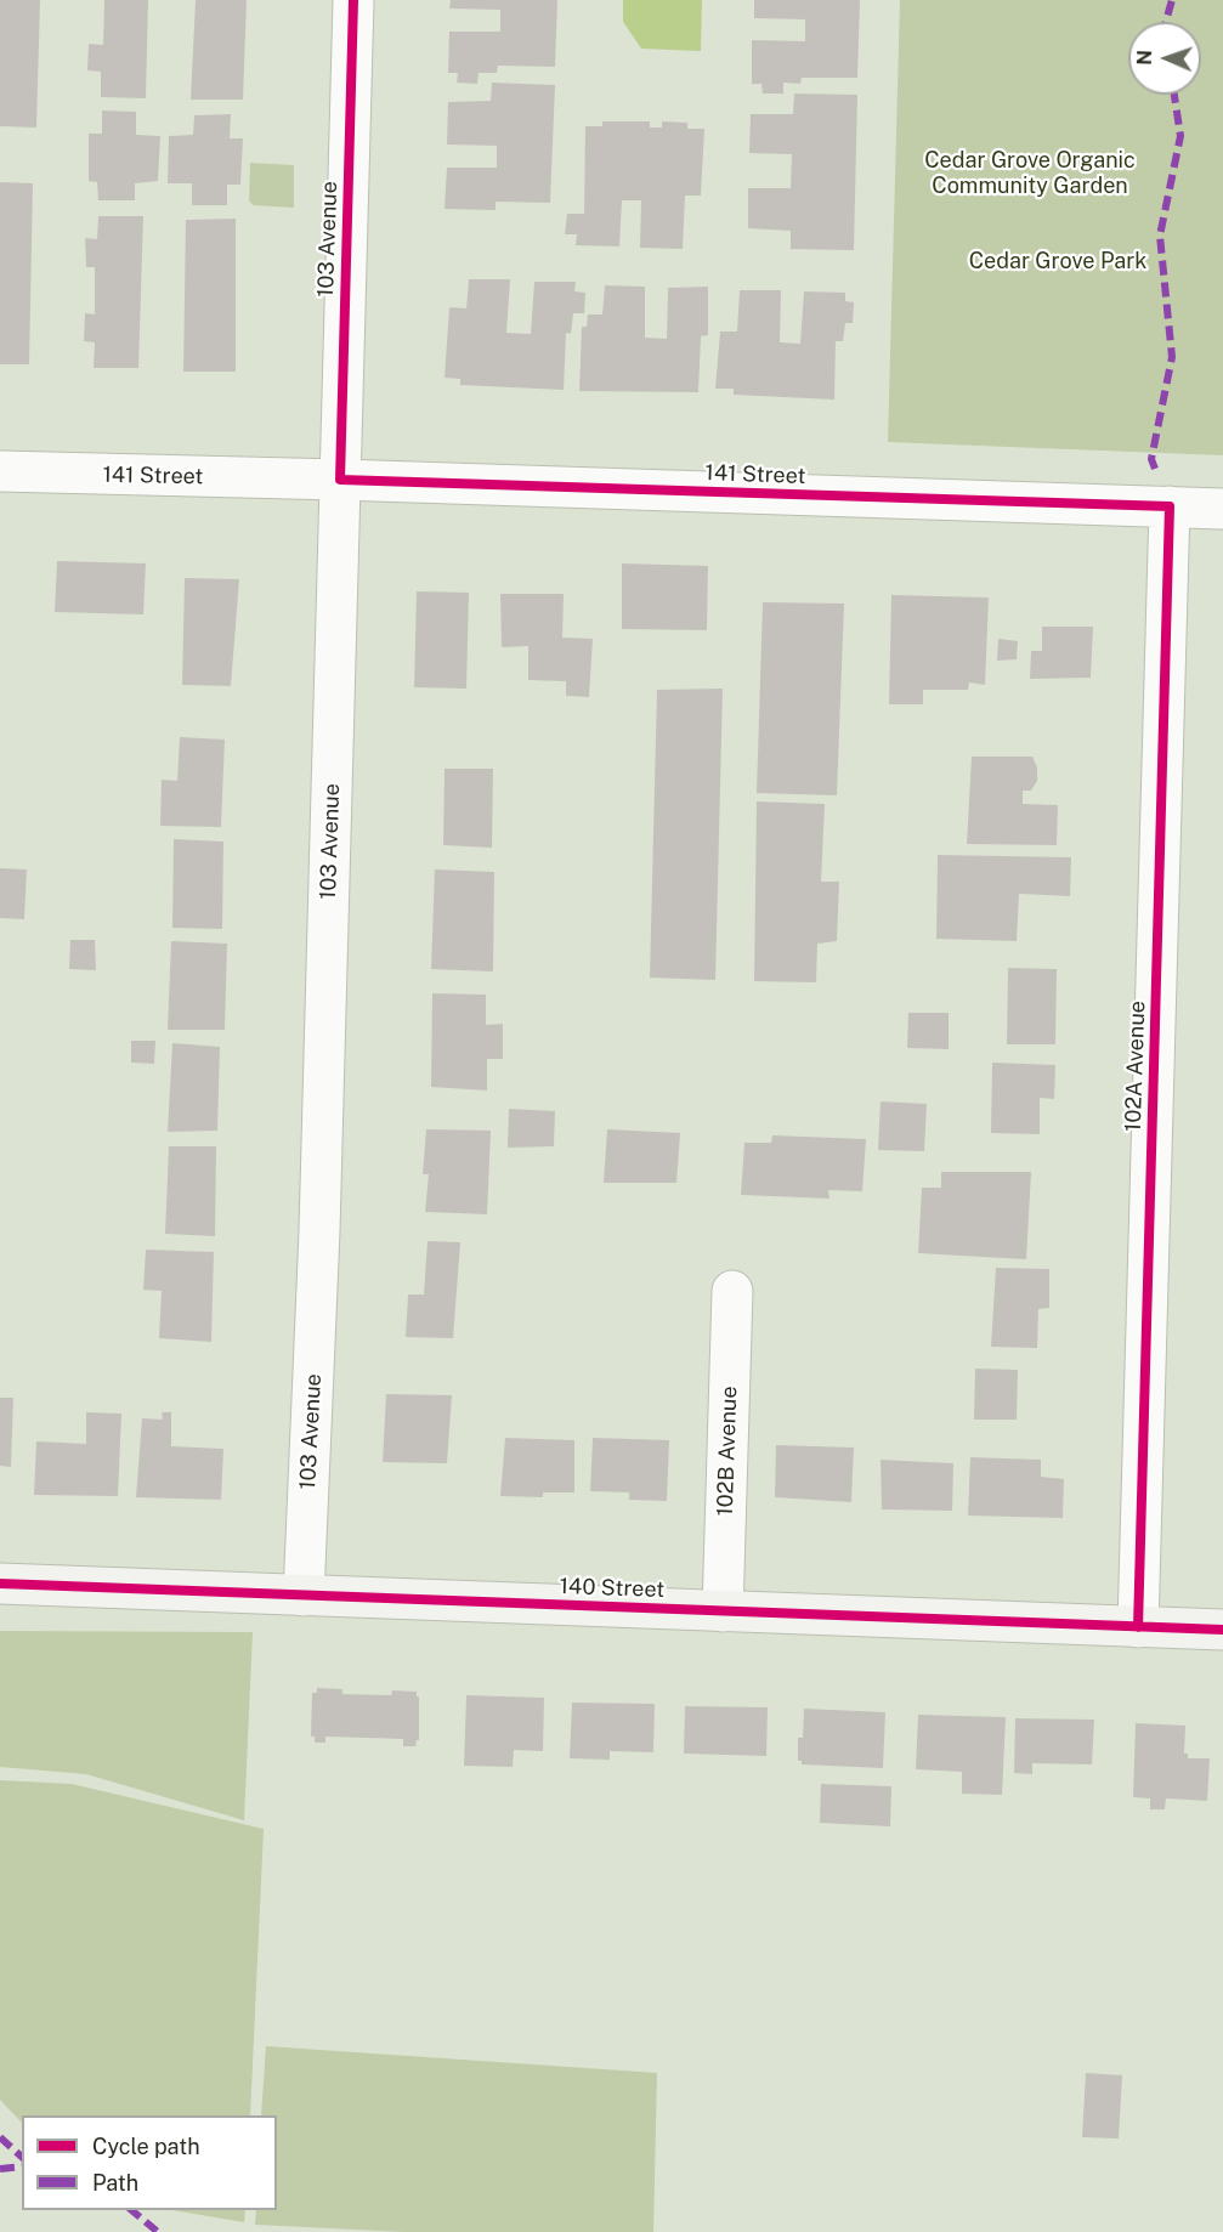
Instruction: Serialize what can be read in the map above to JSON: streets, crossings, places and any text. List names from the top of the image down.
{
  "streets": {
    "main road": ["140 Street"],
    "street": [
      "103 Avenue",
      "141 Street",
      "102A Avenue",
      "102B Avenue"
    ]
  },
  "crossings": [
    ["103 Avenue", "141 Street"],
    ["103 Avenue", "140 Street"],
    ["141 Street", "102A Avenue"],
    ["102A Avenue", "140 Street"],
    ["102B Avenue", "140 Street"]
  ],
  "parks": ["Cedar Grove Organic Community Garden", "Cedar Grove Park"],
  "legend": ["Cycle path", "Path"],
  "north": "left"
}
